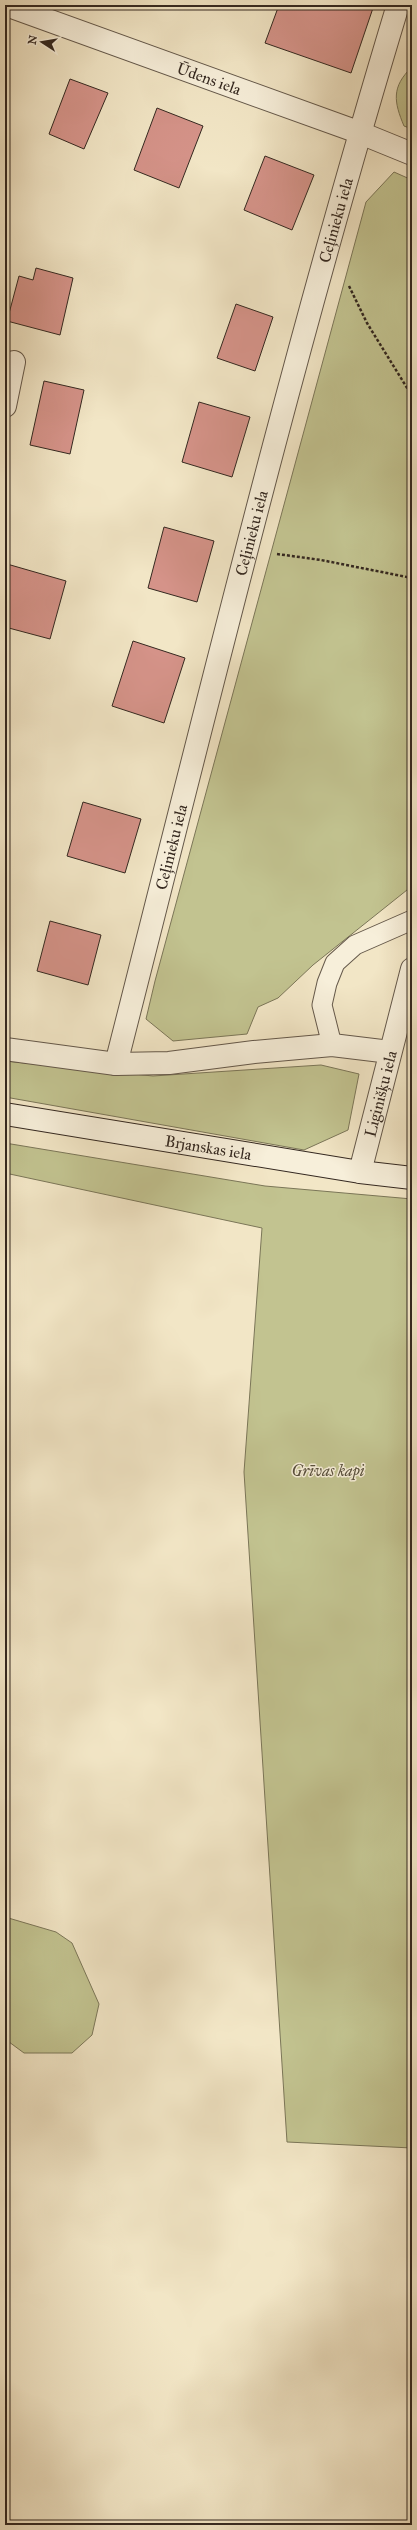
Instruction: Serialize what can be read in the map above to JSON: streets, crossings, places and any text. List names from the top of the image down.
{
  "streets": {
    "street": [
      "Ūdens iela",
      "Ceļinieku iela",
      "Liginišķu iela",
      "Brjanskas iela"
    ]
  },
  "crossings": [
    ["Ūdens iela", "Ceļinieku iela"],
    ["Liginišķu iela", "Brjanskas iela"]
  ],
  "parks": ["Grīvas kapi"],
  "north": "left"
}
